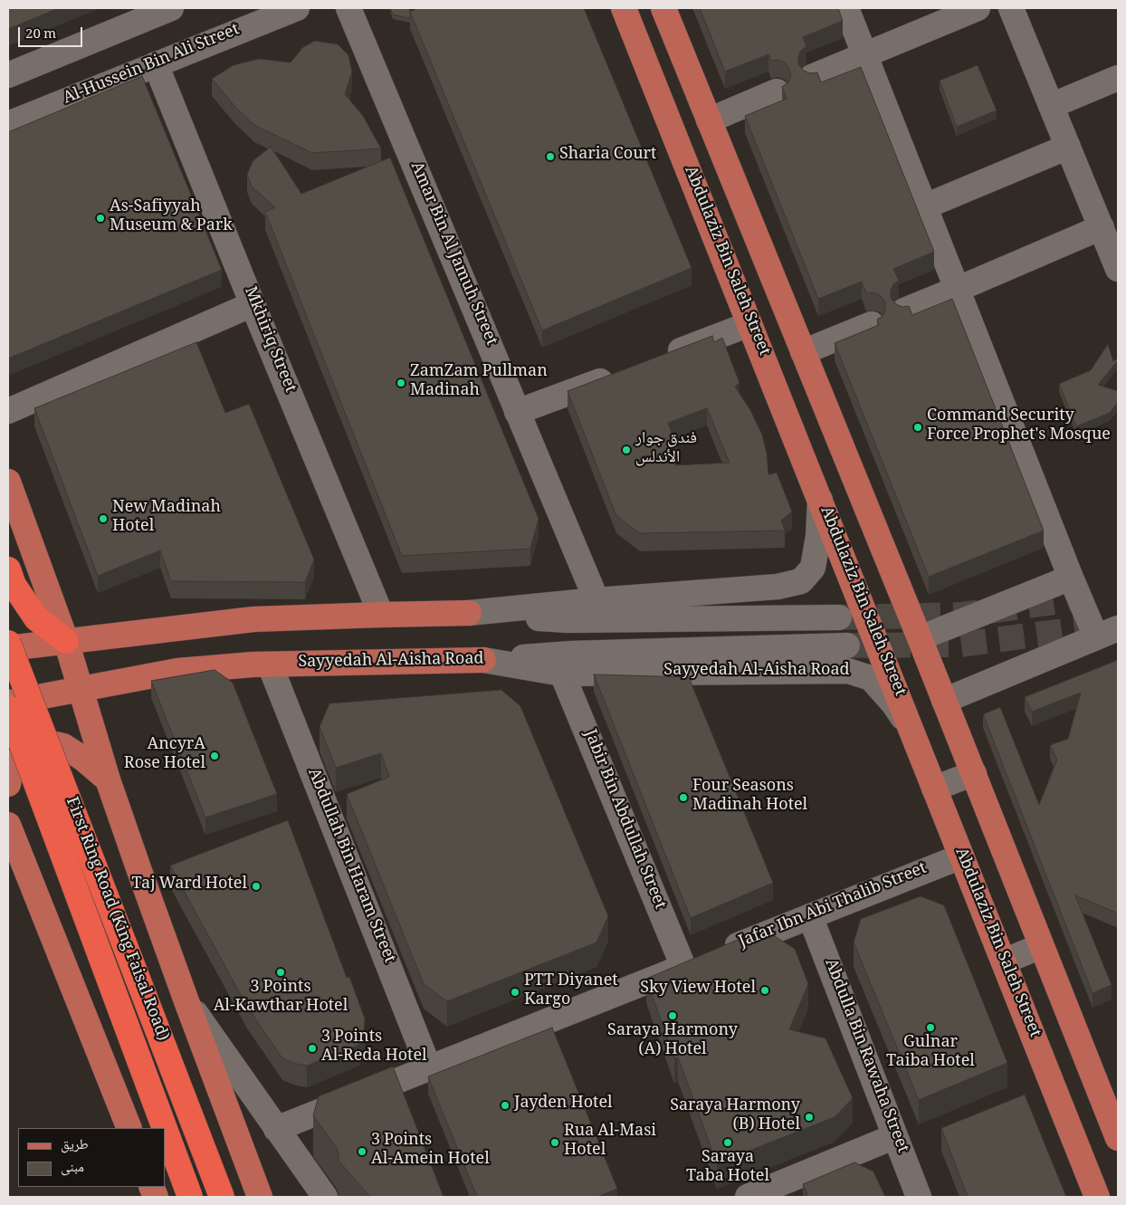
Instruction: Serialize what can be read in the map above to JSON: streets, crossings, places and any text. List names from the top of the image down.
{
  "streets": {
    "highway": ["First Ring Road (King Faisal Road)"],
    "main road": ["Abdulaziz Bin Saleh Street", "Sayyedah Al-Aisha Road"],
    "street": [
      "Al-Hussein Bin Ali Street",
      "Amar Bin Al Jamuh Street",
      "Mkhiriq Street",
      "Jabir Bin Abdullah Street",
      "Abdullah Bin Haram Street",
      "Jafar Ibn Abi Thalib Street",
      "Abdulla Bin Rawaha Street"
    ]
  },
  "crossings": [
    ["Al-Hussein Bin Ali Street", "Mkhiriq Street"],
    ["Abdulaziz Bin Saleh Street", "Sayyedah Al-Aisha Road"],
    ["Abdulaziz Bin Saleh Street", "Jafar Ibn Abi Thalib Street"],
    ["Sayyedah Al-Aisha Road", "Jabir Bin Abdullah Street"],
    ["Sayyedah Al-Aisha Road", "Abdullah Bin Haram Street"],
    ["Jabir Bin Abdullah Street", "Jafar Ibn Abi Thalib Street"],
    ["Abdullah Bin Haram Street", "Jafar Ibn Abi Thalib Street"],
    ["Jafar Ibn Abi Thalib Street", "Abdulla Bin Rawaha Street"]
  ],
  "places": [
    "Sharia Court",
    "As-Safiyyah Museum & Park",
    "ZamZam Pullman Madinah",
    "Command Security Force Prophet's Mosque",
    "فندق جوار الأندلس",
    "New Madinah Hotel",
    "AncyrA Rose Hotel",
    "Four Seasons Madinah Hotel",
    "Taj Ward Hotel",
    "3 Points Al-Kawthar Hotel",
    "Sky View Hotel",
    "PTT Diyanet Kargo",
    "Saraya Harmony (A) Hotel",
    "Gulnar Taiba Hotel",
    "3 Points Al-Reda Hotel",
    "Jayden Hotel",
    "Saraya Harmony (B) Hotel",
    "Rua Al-Masi Hotel",
    "Saraya Taba Hotel",
    "3 Points Al-Amein Hotel"
  ],
  "legend": ["طريق", "مبنى"],
  "scale_bar": "20 m"
}
